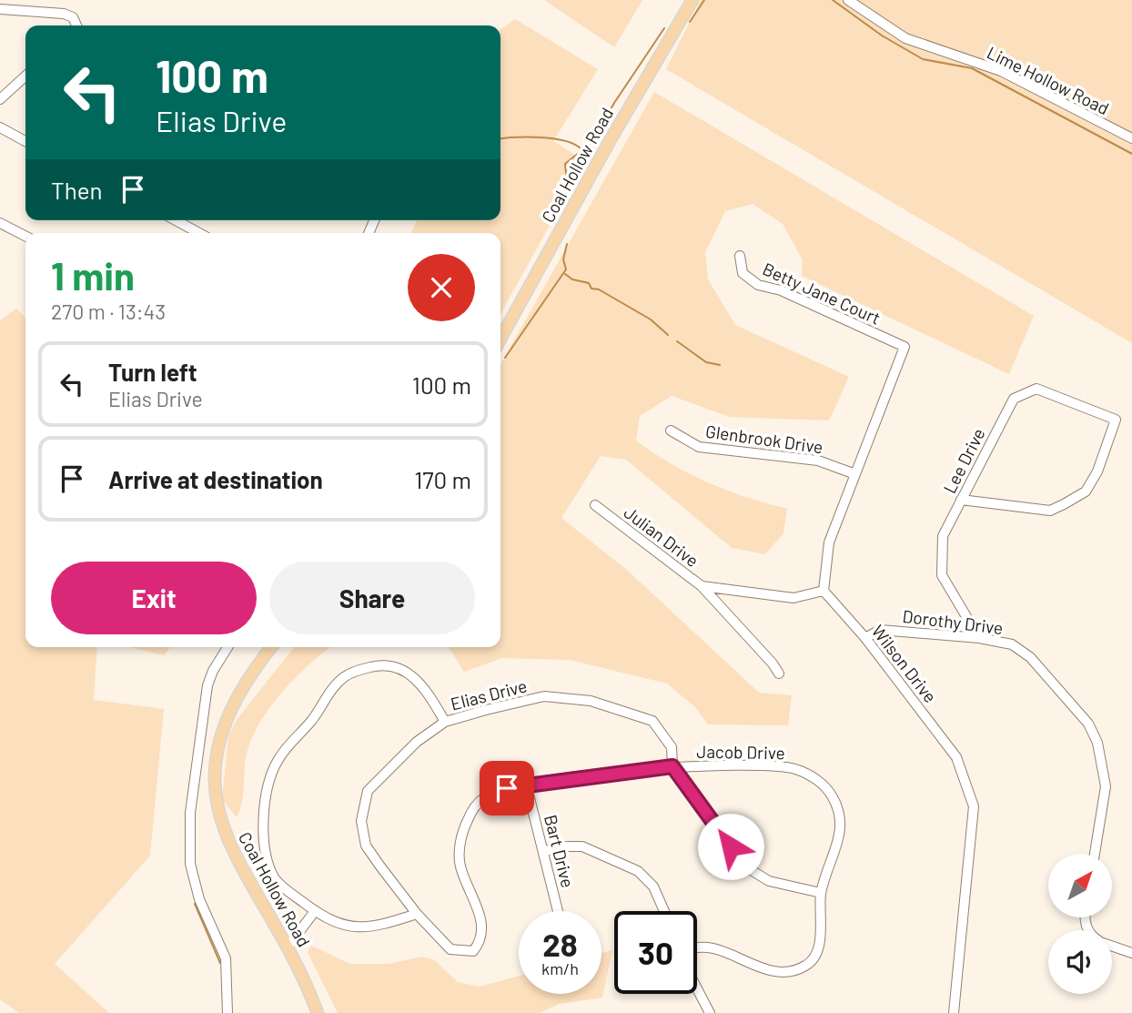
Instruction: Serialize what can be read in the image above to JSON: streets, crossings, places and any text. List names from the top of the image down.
{
  "streets": {
    "main road": ["Coal Hollow Road"],
    "street": [
      "Lime Hollow Road",
      "Betty Jane Court",
      "Glenbrook Drive",
      "Lee Drive",
      "Julian Drive",
      "Dorothy Drive",
      "Wilson Drive",
      "Elias Drive",
      "Jacob Drive",
      "Bart Drive"
    ]
  },
  "crossings": [
    ["Betty Jane Court", "Glenbrook Drive"],
    ["Lee Drive", "Dorothy Drive"],
    ["Julian Drive", "Wilson Drive"],
    ["Dorothy Drive", "Wilson Drive"],
    ["Elias Drive", "Jacob Drive"],
    ["Elias Drive", "Bart Drive"]
  ],
  "north": "top right",
  "page": {
    "turn": ["100 m", "Elias Drive"],
    "then": "Then",
    "heading": ["1 min", "270 m · 13:43"],
    "list": [
      {
        "name": "Turn left",
        "note": "Elias Drive",
        "value": "100 m"
      },
      {
        "name": "Arrive at destination",
        "value": "170 m"
      }
    ],
    "buttons": ["Exit", "Share"],
    "speed": "28 km/h",
    "limit": "30"
  }
}
